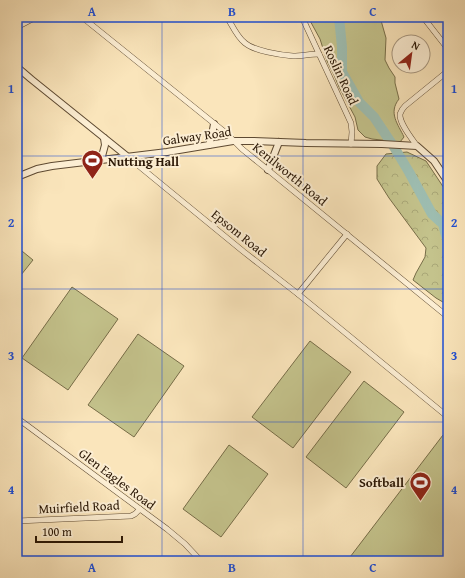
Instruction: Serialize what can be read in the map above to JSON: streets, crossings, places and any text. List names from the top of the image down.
{
  "streets": {
    "street": [
      "Roslin Road",
      "Galway Road",
      "Kenilworth Road",
      "Epsom Road",
      "Glen Eagles Road",
      "Muirfield Road"
    ]
  },
  "crossings": [
    ["Roslin Road", "Galway Road"],
    ["Galway Road", "Kenilworth Road"],
    ["Galway Road", "Epsom Road"],
    ["Glen Eagles Road", "Muirfield Road"]
  ],
  "places": {
    "sports": ["Nutting Hall", "Softball"]
  },
  "scale_bar": "100 m",
  "north": "top right",
  "grid": {
    "columns": ["A", "B", "C"],
    "rows": [
      "1",
      "2",
      "3",
      "4"
    ]
  }
}
